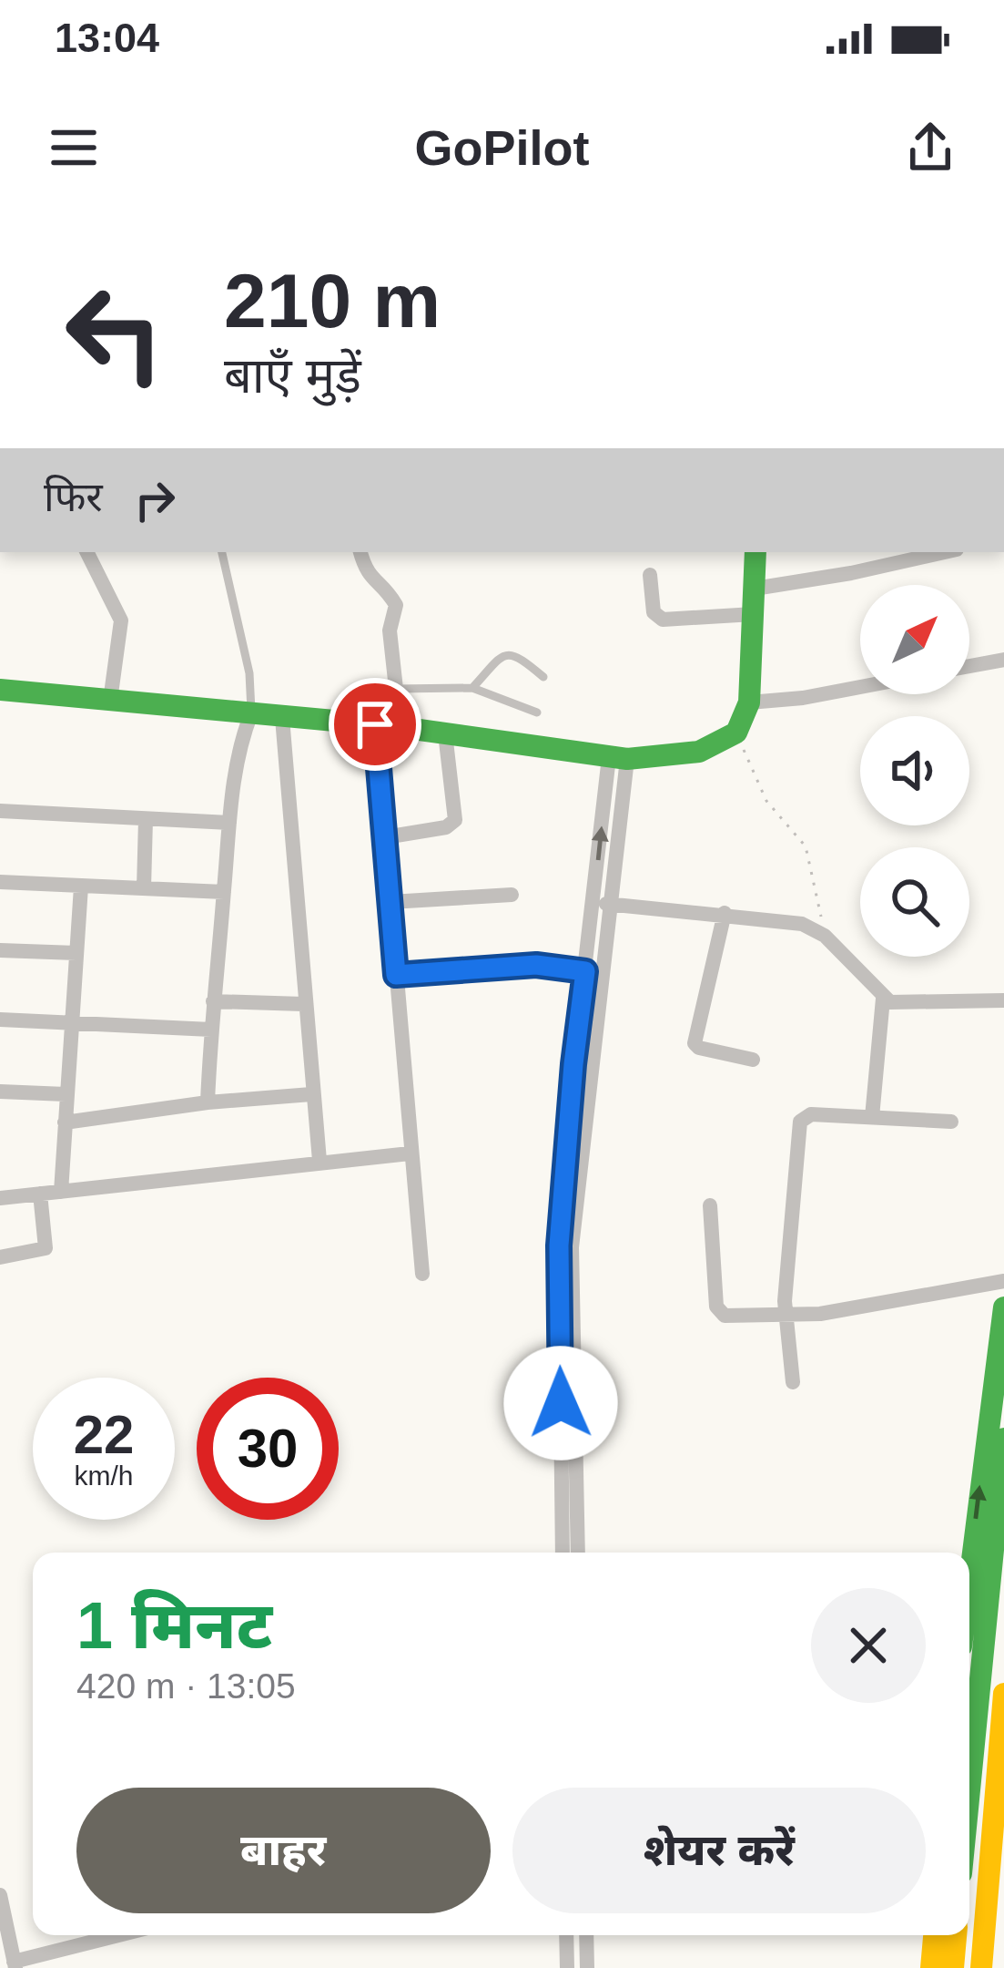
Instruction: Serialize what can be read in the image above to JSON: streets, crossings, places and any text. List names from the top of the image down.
{
  "north": "top right",
  "page": {
    "status": "13:04",
    "header": "GoPilot",
    "turn": ["210 m", "बाएँ मुड़ें"],
    "then": "फिर",
    "speed": "22 km/h",
    "limit": "30",
    "heading": ["1 मिनट", "420 m · 13:05"],
    "buttons": ["बाहर", "शेयर करें"]
  }
}
